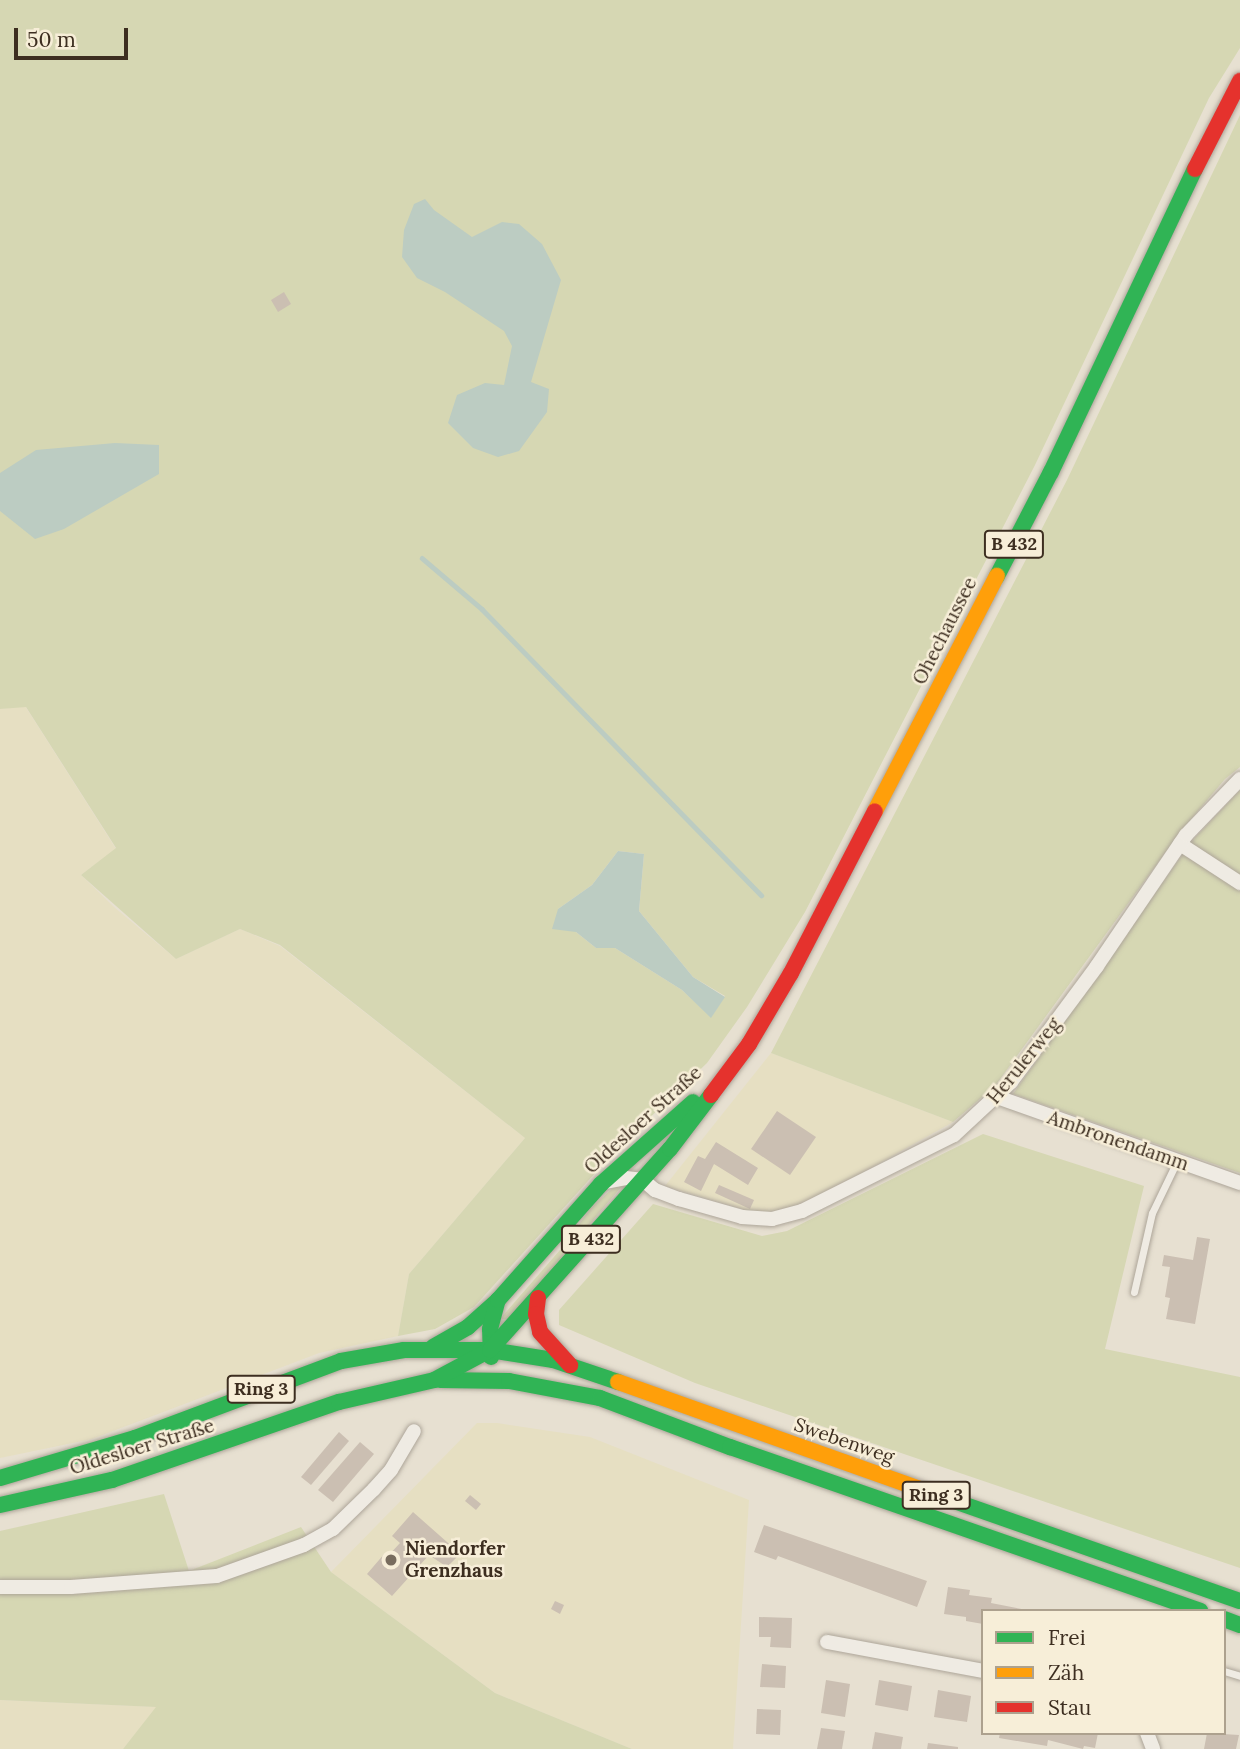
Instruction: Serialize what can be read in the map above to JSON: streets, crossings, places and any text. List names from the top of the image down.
{
  "streets": {
    "main road": [
      "B 432",
      "Ohechaussee",
      "Oldesloer Straße",
      "Ring 3",
      "Swebenweg"
    ],
    "street": ["Herulerweg", "Ambronendamm"]
  },
  "crossings": [
    ["B 432", "Oldesloer Straße"],
    ["B 432", "Swebenweg"],
    ["Ohechaussee", "Oldesloer Straße"],
    ["Herulerweg", "Oldesloer Straße"],
    ["Herulerweg", "Ambronendamm"],
    ["Oldesloer Straße", "Ring 3"],
    ["Oldesloer Straße", "Swebenweg"]
  ],
  "places": ["Niendorfer Grenzhaus"],
  "legend": ["Frei", "Zäh", "Stau"],
  "scale_bar": "50 m"
}
